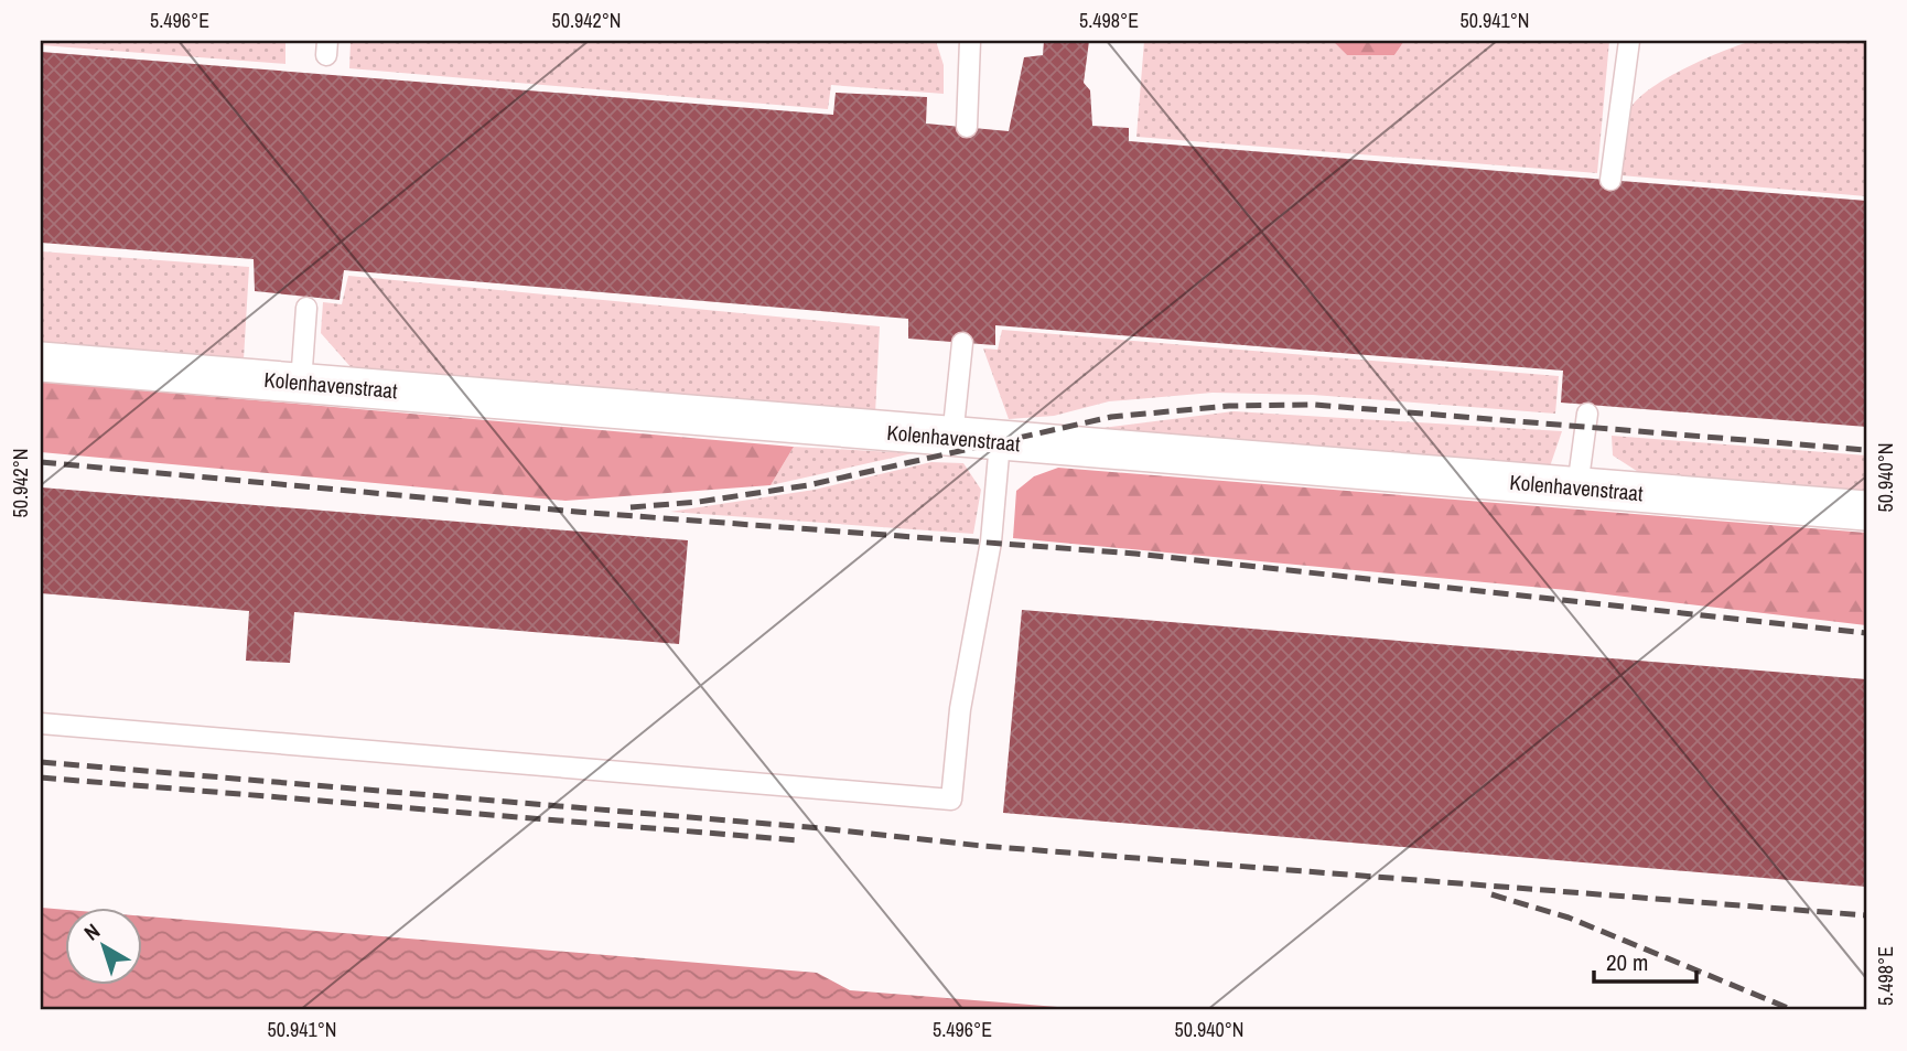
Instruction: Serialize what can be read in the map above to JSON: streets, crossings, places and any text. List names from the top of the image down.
{
  "streets": {
    "street": ["Kolenhavenstraat"]
  },
  "scale_bar": "20 m",
  "north": "top left",
  "coordinates": [
    "5.496°E",
    "50.942°N",
    "5.498°E",
    "50.941°N",
    "50.940°N"
  ]
}
